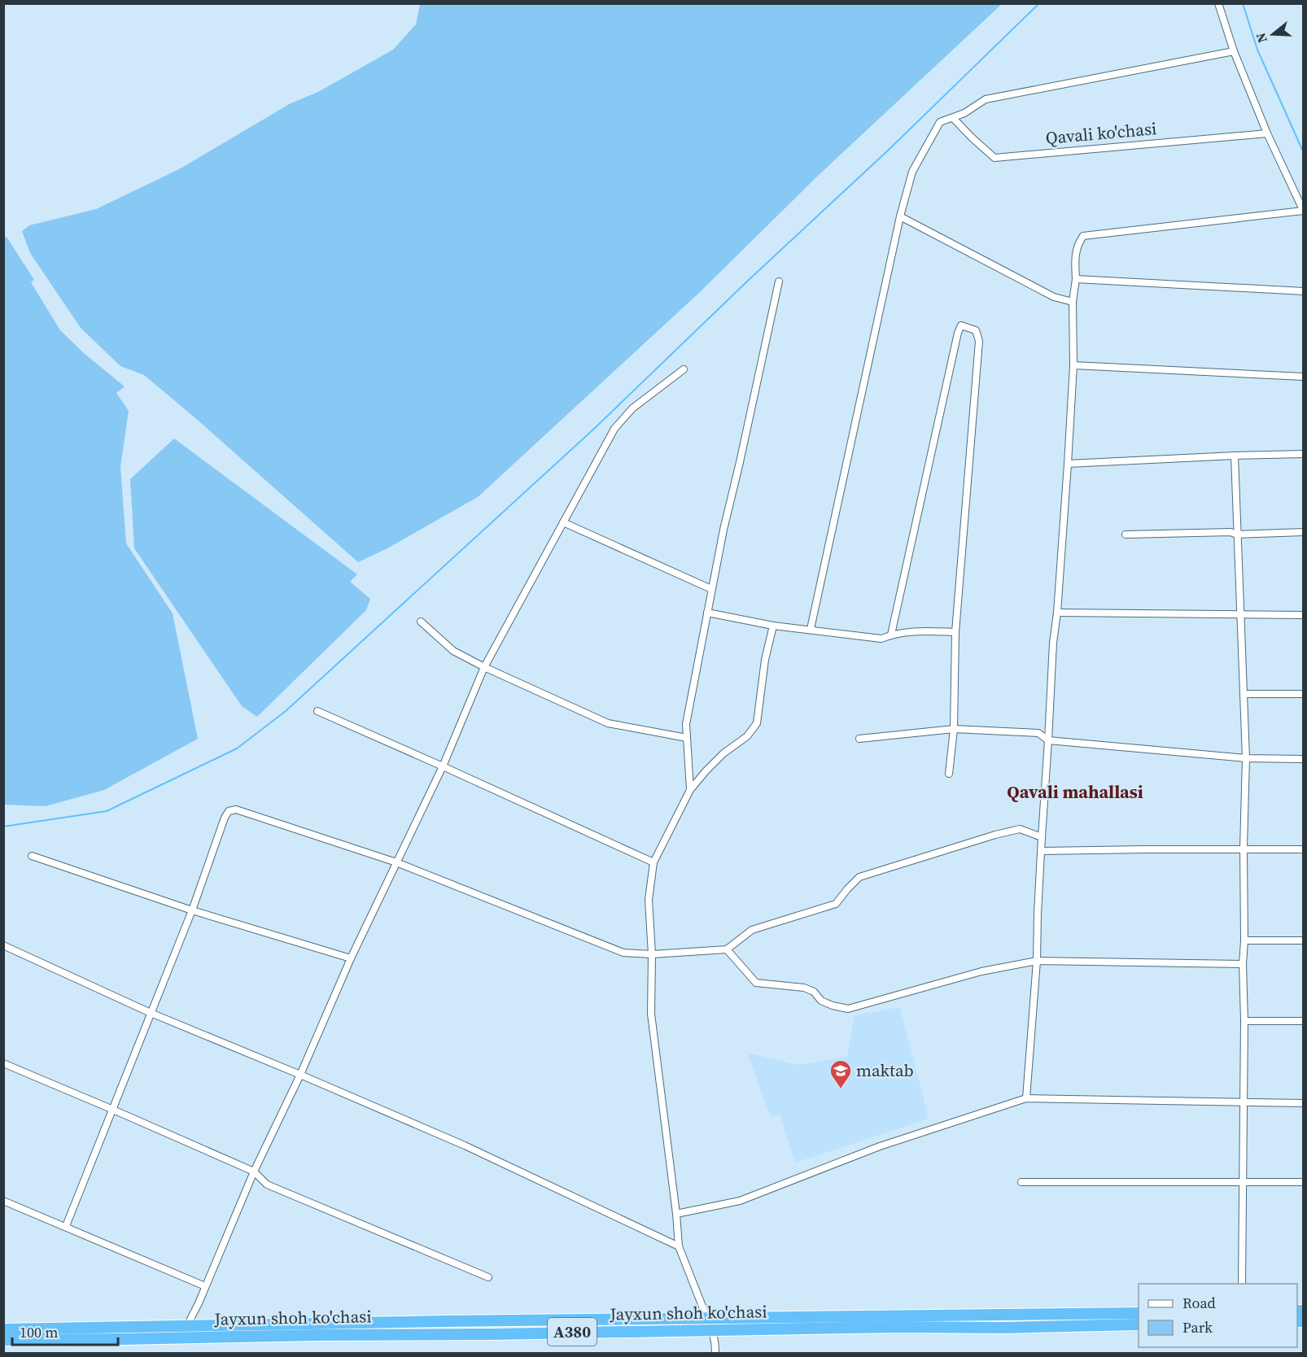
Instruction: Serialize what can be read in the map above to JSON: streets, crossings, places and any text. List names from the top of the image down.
{
  "streets": {
    "highway": ["Jayxun shoh ko'chasi", "A380"],
    "street": ["Qavali ko'chasi"]
  },
  "districts": ["Qavali mahallasi"],
  "places": {
    "school or university": ["maktab"]
  },
  "legend": ["Road", "Park"],
  "scale_bar": "100 m",
  "north": "left"
}
